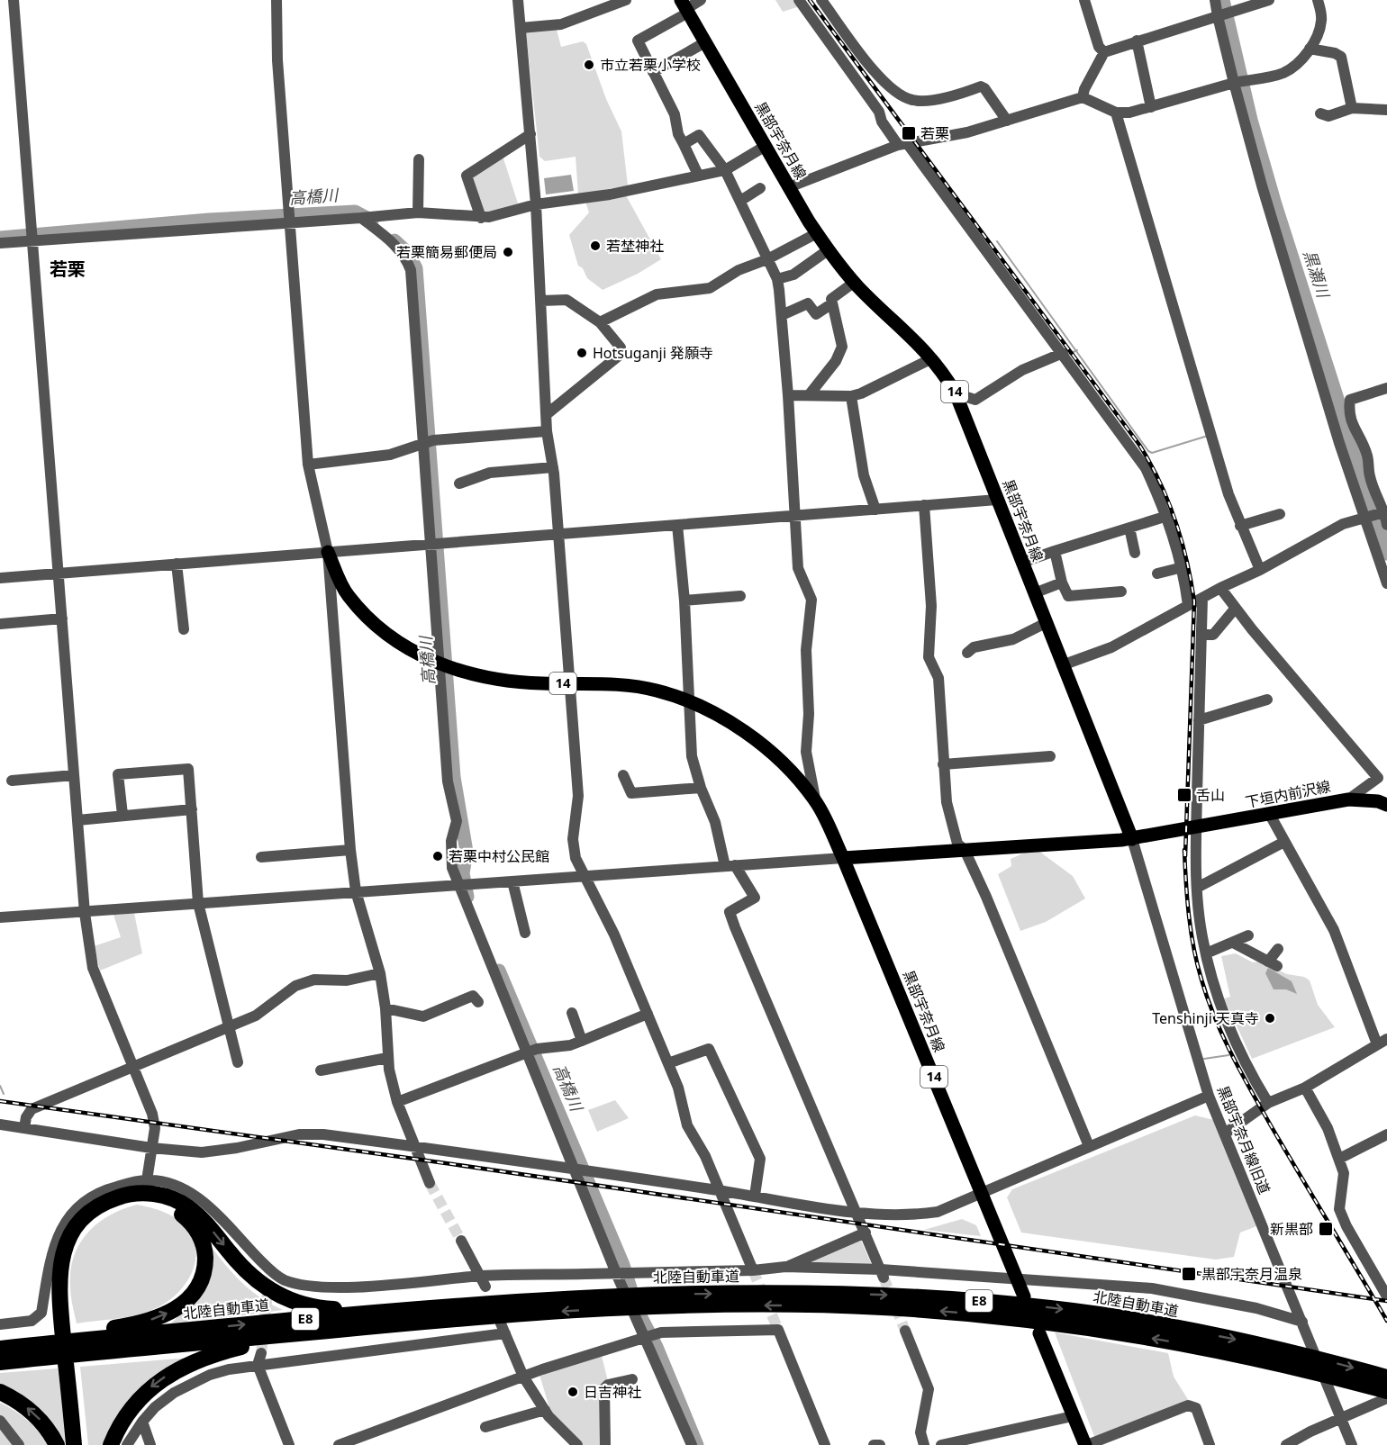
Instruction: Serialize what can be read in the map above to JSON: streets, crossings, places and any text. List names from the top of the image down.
{
  "streets": {
    "highway": ["北陸自動車道", "E8"],
    "main road": ["黒部宇奈月線", "14", "下垣内前沢線"],
    "street": ["黒部宇奈月線旧道"]
  },
  "crossings": [
    ["黒部宇奈月線", "下垣内前沢線"],
    ["黒部宇奈月線", "黒部宇奈月線旧道"],
    ["下垣内前沢線", "黒部宇奈月線旧道"]
  ],
  "districts": ["若栗"],
  "water": ["高橋川", "黒瀬川"],
  "places": {
    "other": [
      "市立若栗小学校",
      "若埜神社",
      "若栗簡易郵便局",
      "Hotsuganji 発願寺",
      "若栗中村公民館",
      "Tenshinji 天真寺",
      "日吉神社"
    ],
    "transit": [
      "若栗",
      "舌山",
      "新黒部",
      "黒部宇奈月温泉"
    ]
  }
}
